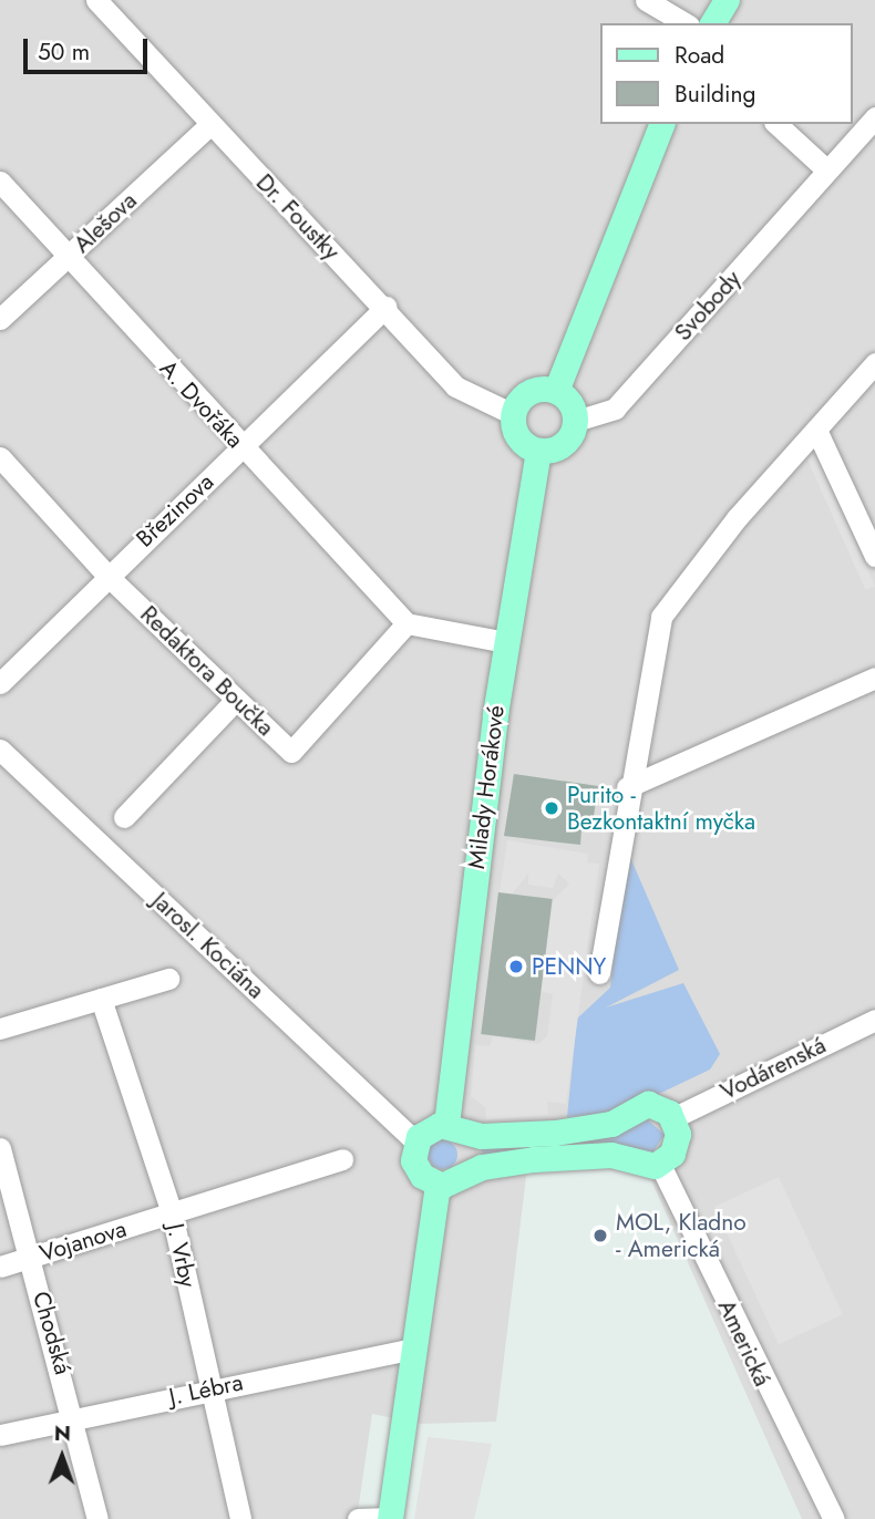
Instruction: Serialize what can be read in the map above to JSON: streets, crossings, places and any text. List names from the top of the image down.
{
  "streets": {
    "main road": ["Milady Horákové"],
    "street": [
      "Dr. Foustky",
      "Alešova",
      "Svobody",
      "A. Dvořáka",
      "Březinova",
      "Redaktora Boučka",
      "Jarosl. Kociána",
      "Vodárenská",
      "Vojanova",
      "J. Vrby",
      "Chodská",
      "Americká",
      "J. Lébra"
    ]
  },
  "crossings": [
    ["Dr. Foustky", "Alešova"],
    ["Dr. Foustky", "Svobody"],
    ["Dr. Foustky", "Březinova"],
    ["Dr. Foustky", "Milady Horákové"],
    ["Alešova", "A. Dvořáka"],
    ["Svobody", "Milady Horákové"],
    ["A. Dvořáka", "Březinova"],
    ["A. Dvořáka", "Redaktora Boučka"],
    ["Březinova", "Redaktora Boučka"],
    ["Vojanova", "J. Vrby"],
    ["Vojanova", "Chodská"],
    ["J. Vrby", "J. Lébra"],
    ["Chodská", "J. Lébra"]
  ],
  "places": ["Purito - Bezkontaktní myčka", "PENNY", "MOL, Kladno - Americká"],
  "legend": ["Road", "Building"],
  "scale_bar": "50 m",
  "north": "top"
}
